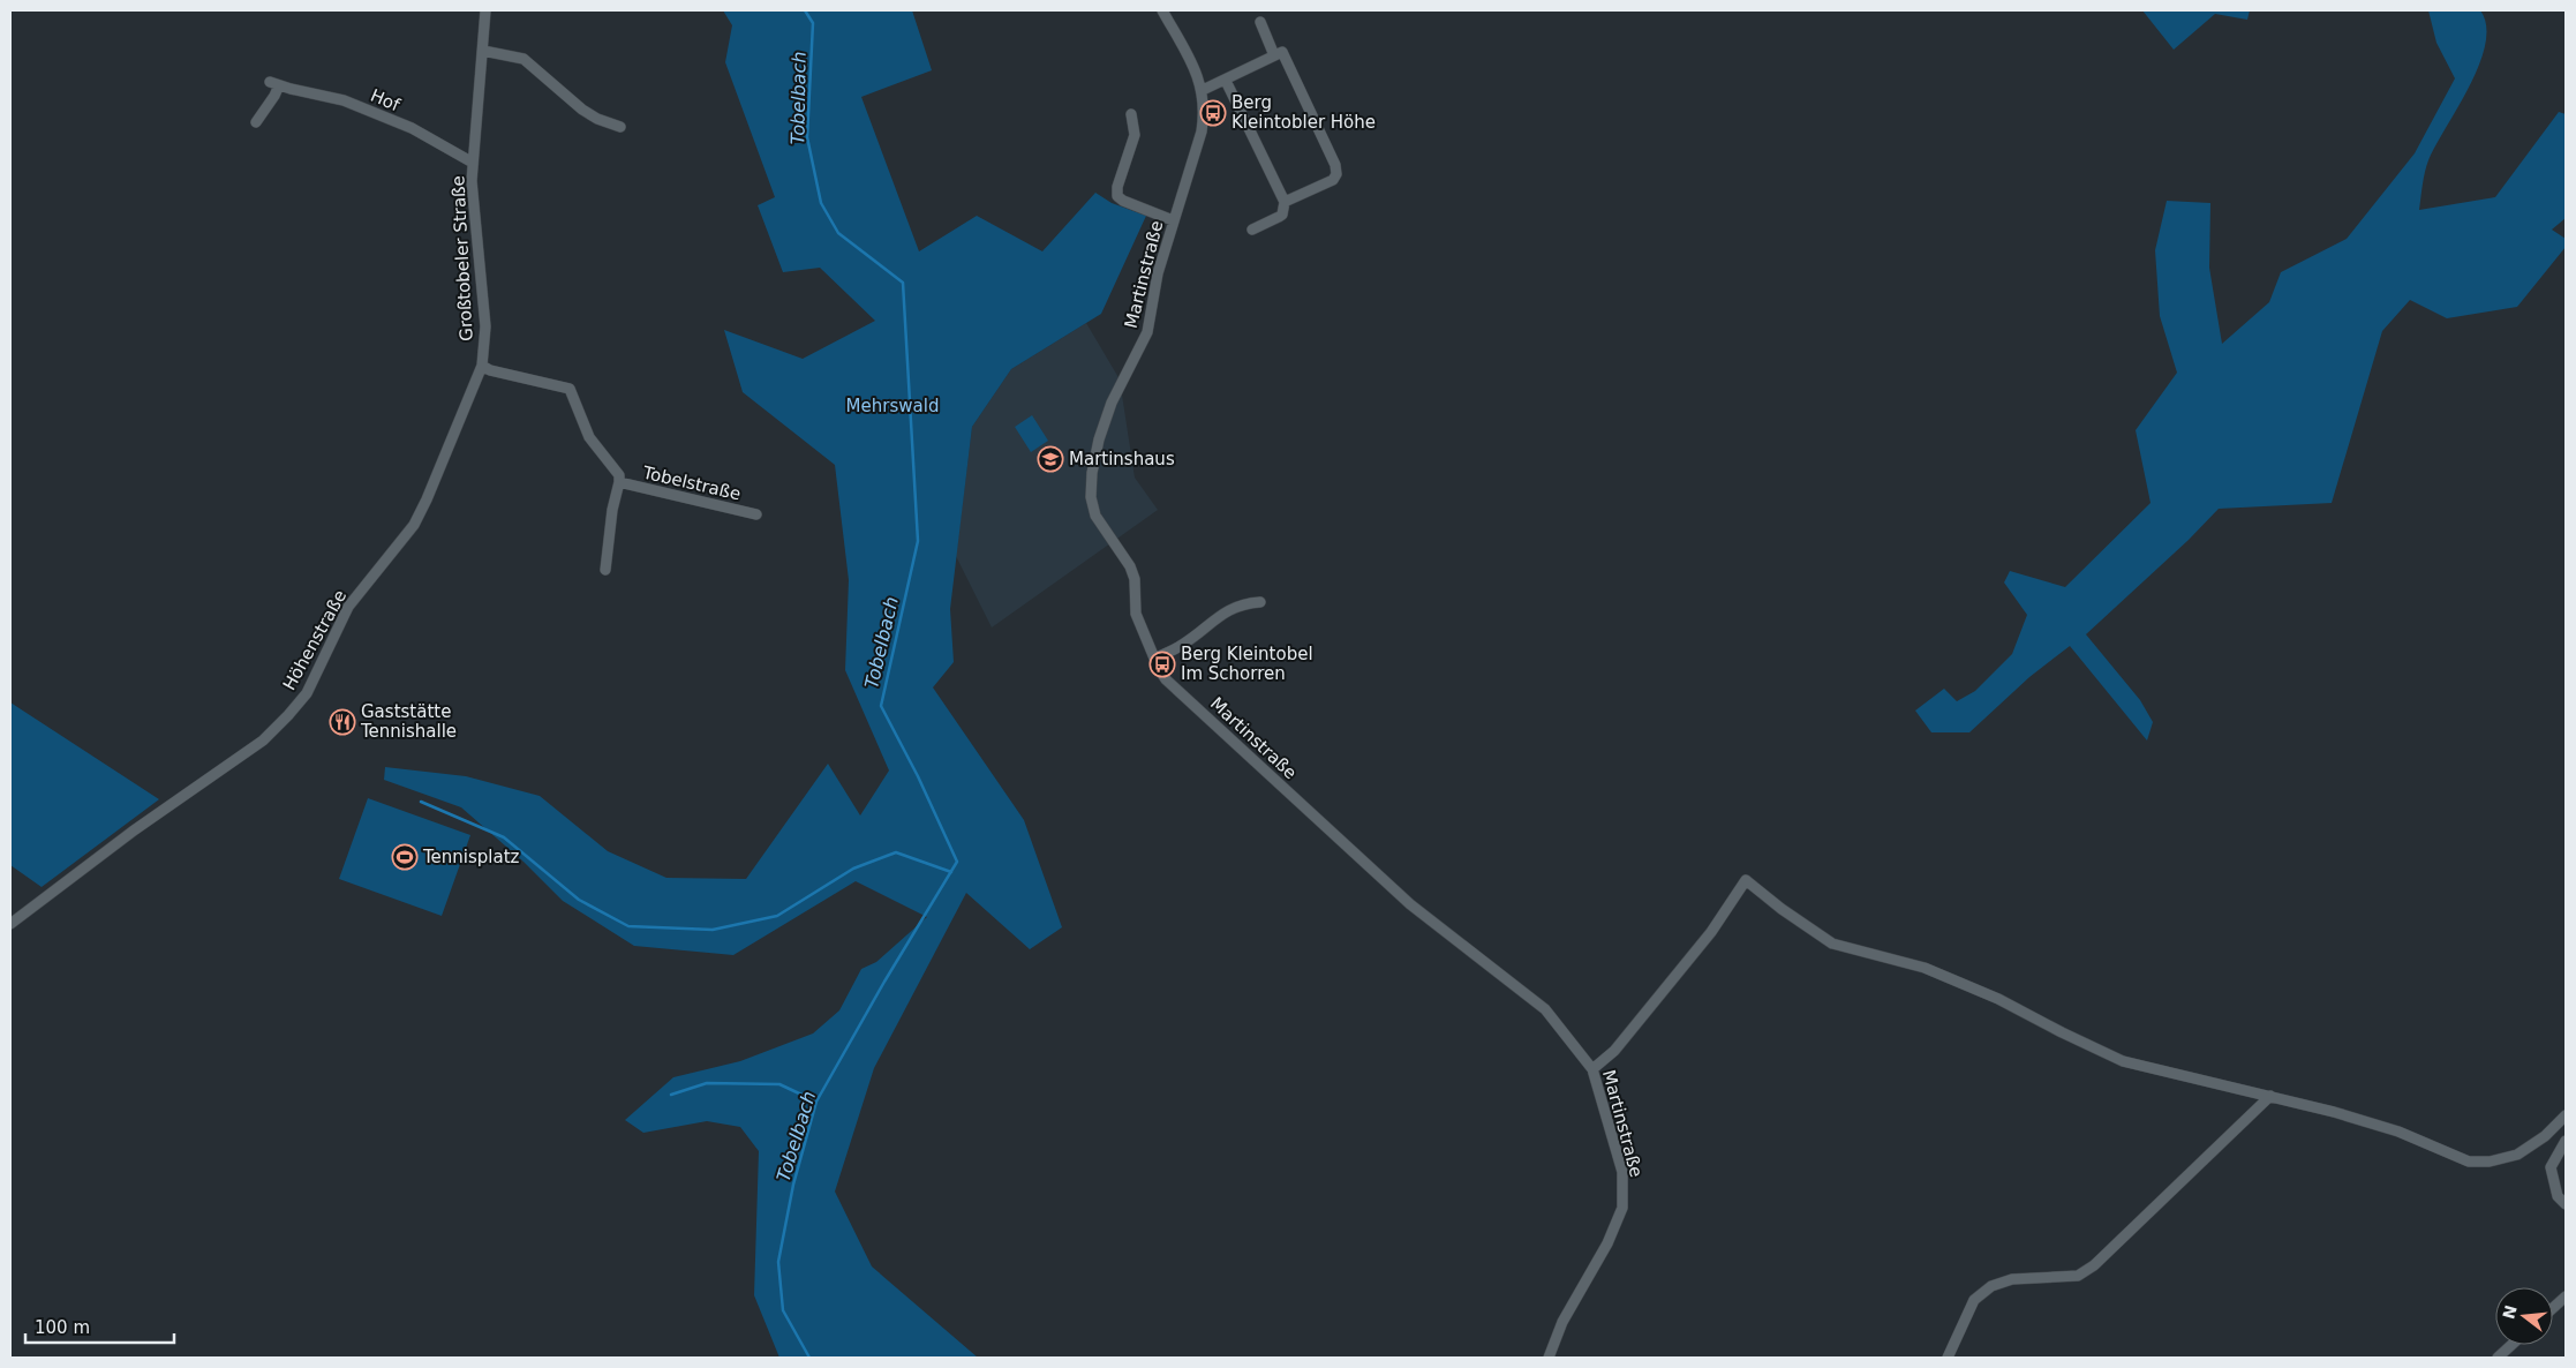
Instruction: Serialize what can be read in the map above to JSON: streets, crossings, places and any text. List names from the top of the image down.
{
  "streets": {
    "street": [
      "Hof",
      "Großtobeler Straße",
      "Martinstraße",
      "Tobelstraße",
      "Höhenstraße"
    ]
  },
  "crossings": [
    ["Hof", "Großtobeler Straße"],
    ["Großtobeler Straße", "Höhenstraße"]
  ],
  "water": ["Tobelbach"],
  "parks": ["Mehrswald"],
  "places": {
    "bus stop": ["Berg Kleintobler Höhe", "Berg Kleintobel Im Schorren"],
    "school or university": ["Martinshaus"],
    "restaurant": ["Gaststätte Tennishalle"],
    "sports": ["Tennisplatz"]
  },
  "scale_bar": "100 m",
  "north": "left"
}
